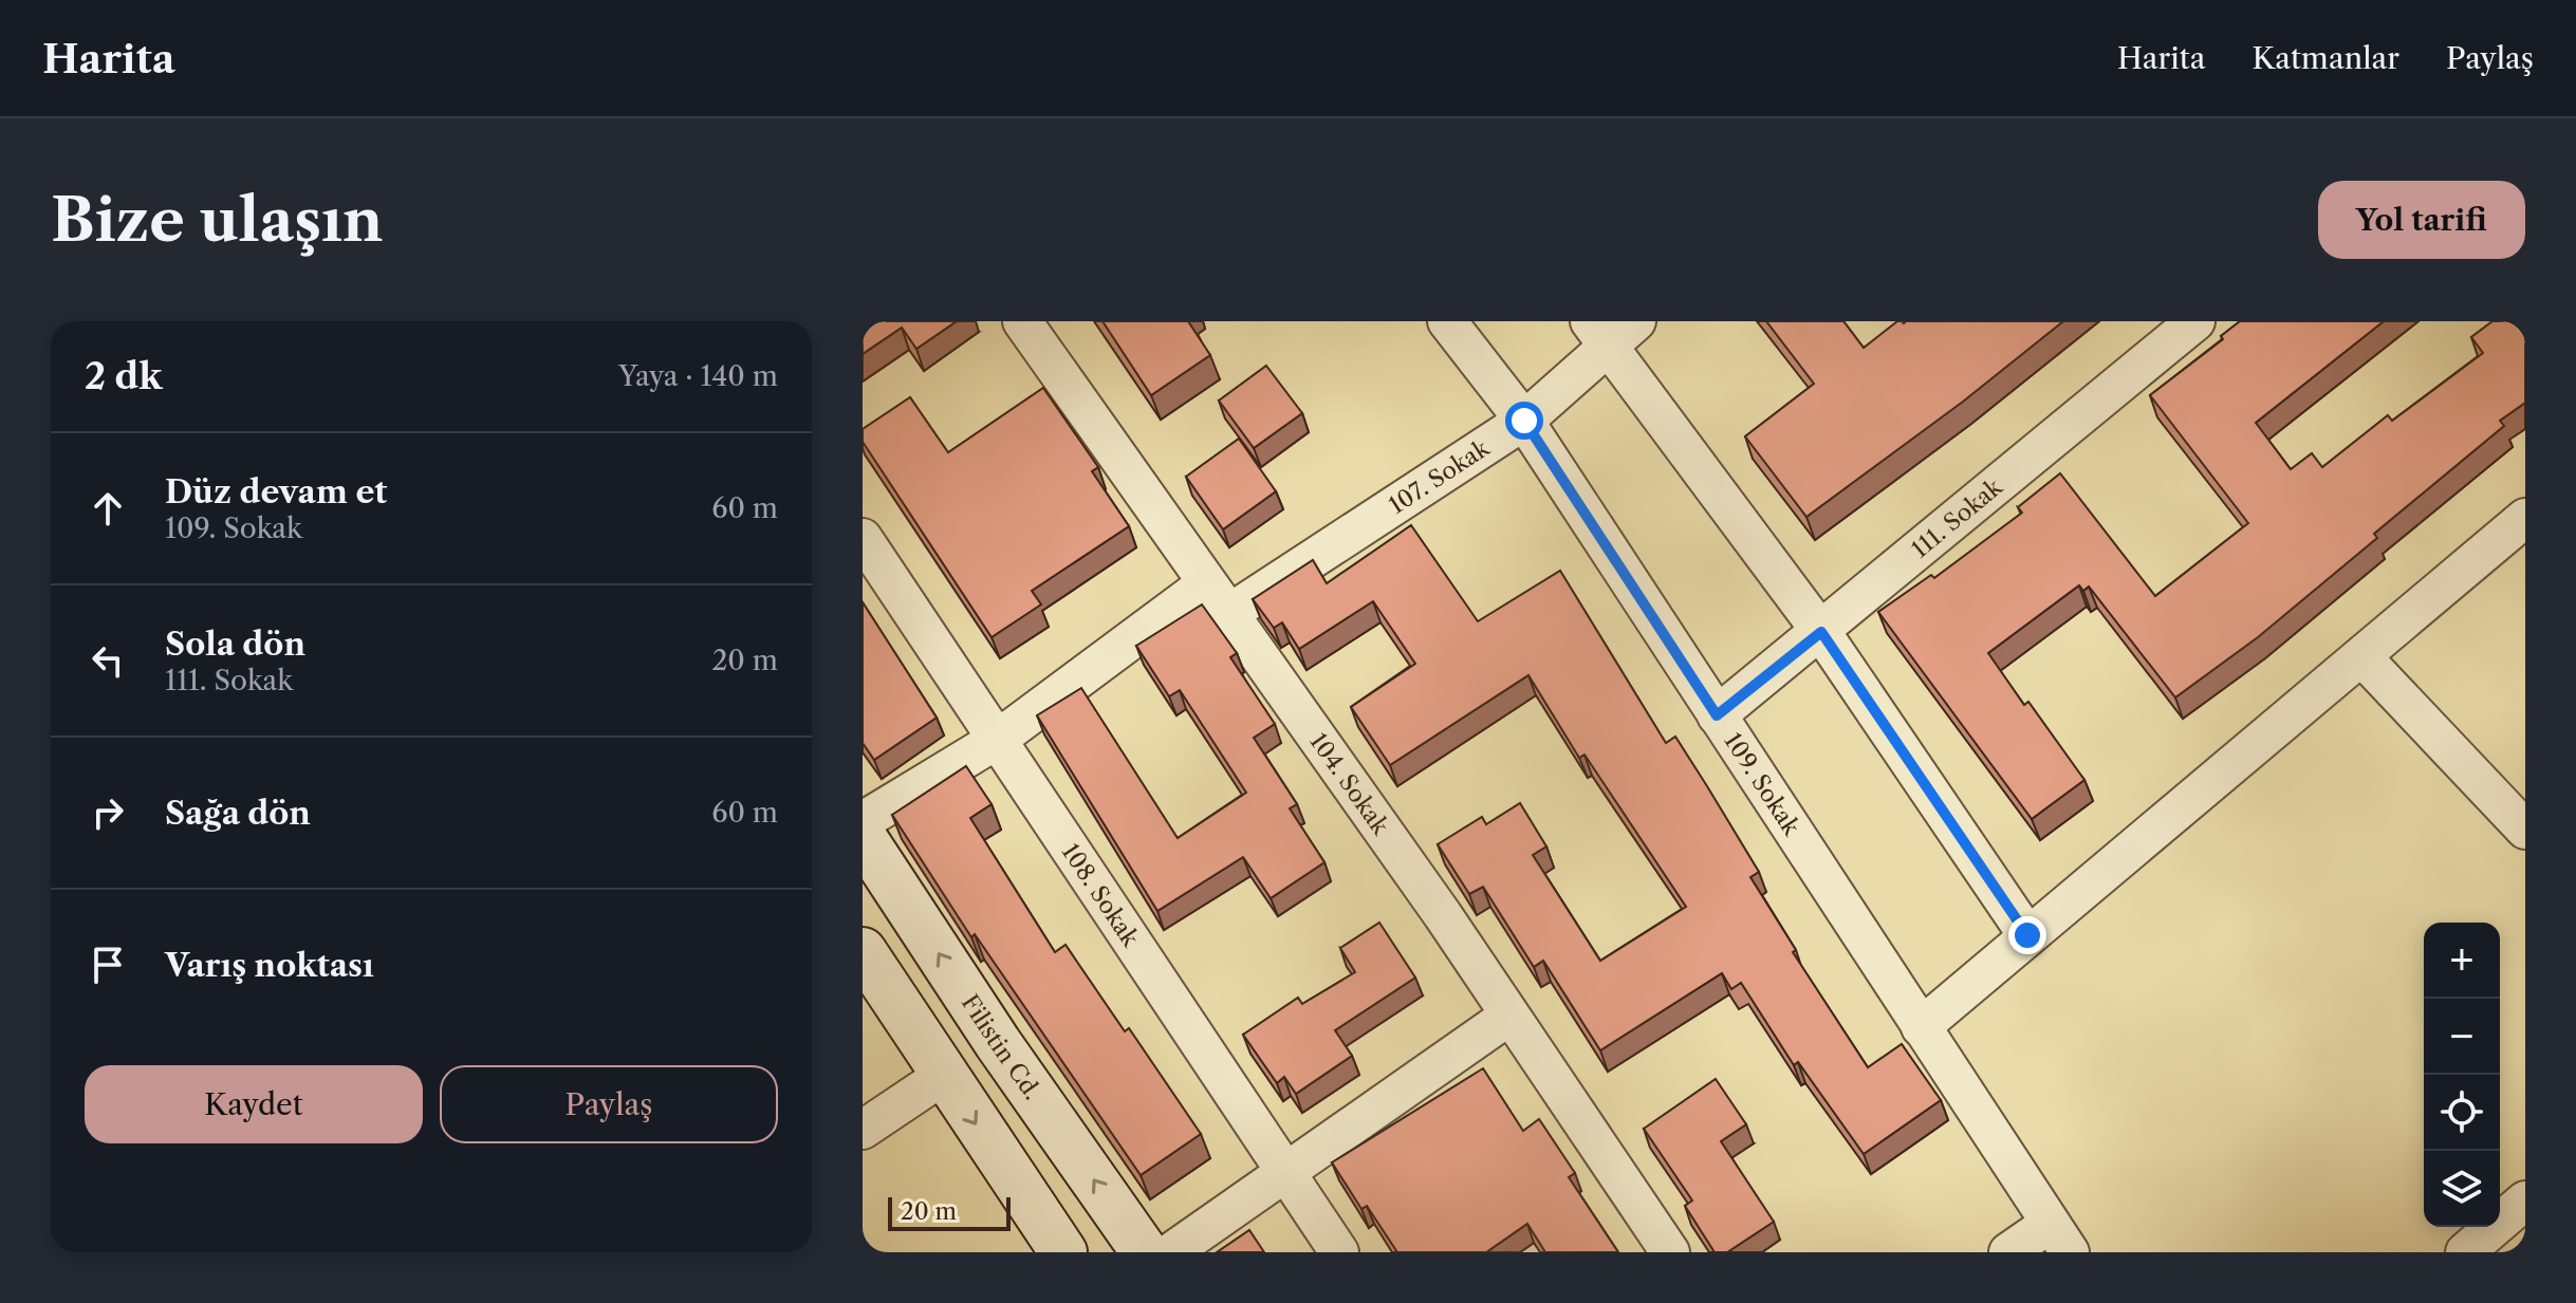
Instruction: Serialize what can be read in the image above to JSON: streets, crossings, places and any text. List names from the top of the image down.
{
  "streets": {
    "main road": ["Filistin Cd."],
    "street": [
      "107. Sokak",
      "111. Sokak",
      "104. Sokak",
      "109. Sokak",
      "108. Sokak"
    ]
  },
  "crossings": [
    ["107. Sokak", "104. Sokak"],
    ["107. Sokak", "109. Sokak"],
    ["107. Sokak", "108. Sokak"],
    ["111. Sokak", "109. Sokak"]
  ],
  "scale_bar": "20 m",
  "page": {
    "header": "Harita",
    "nav": ["Harita", "Katmanlar", "Paylaş"],
    "buttons": [
      "Yol tarifi",
      ["Kaydet", "Paylaş"]
    ],
    "title": "Bize ulaşın",
    "heading": ["2 dk", "Yaya · 140 m"],
    "list": [
      ["Düz devam et", "109. Sokak", "60 m"],
      ["Sola dön", "111. Sokak", "20 m"],
      ["Sağa dön", "60 m"],
      "Varış noktası"
    ],
    "map_buttons": ["+", "−"],
    "scale": "20 m"
  }
}
